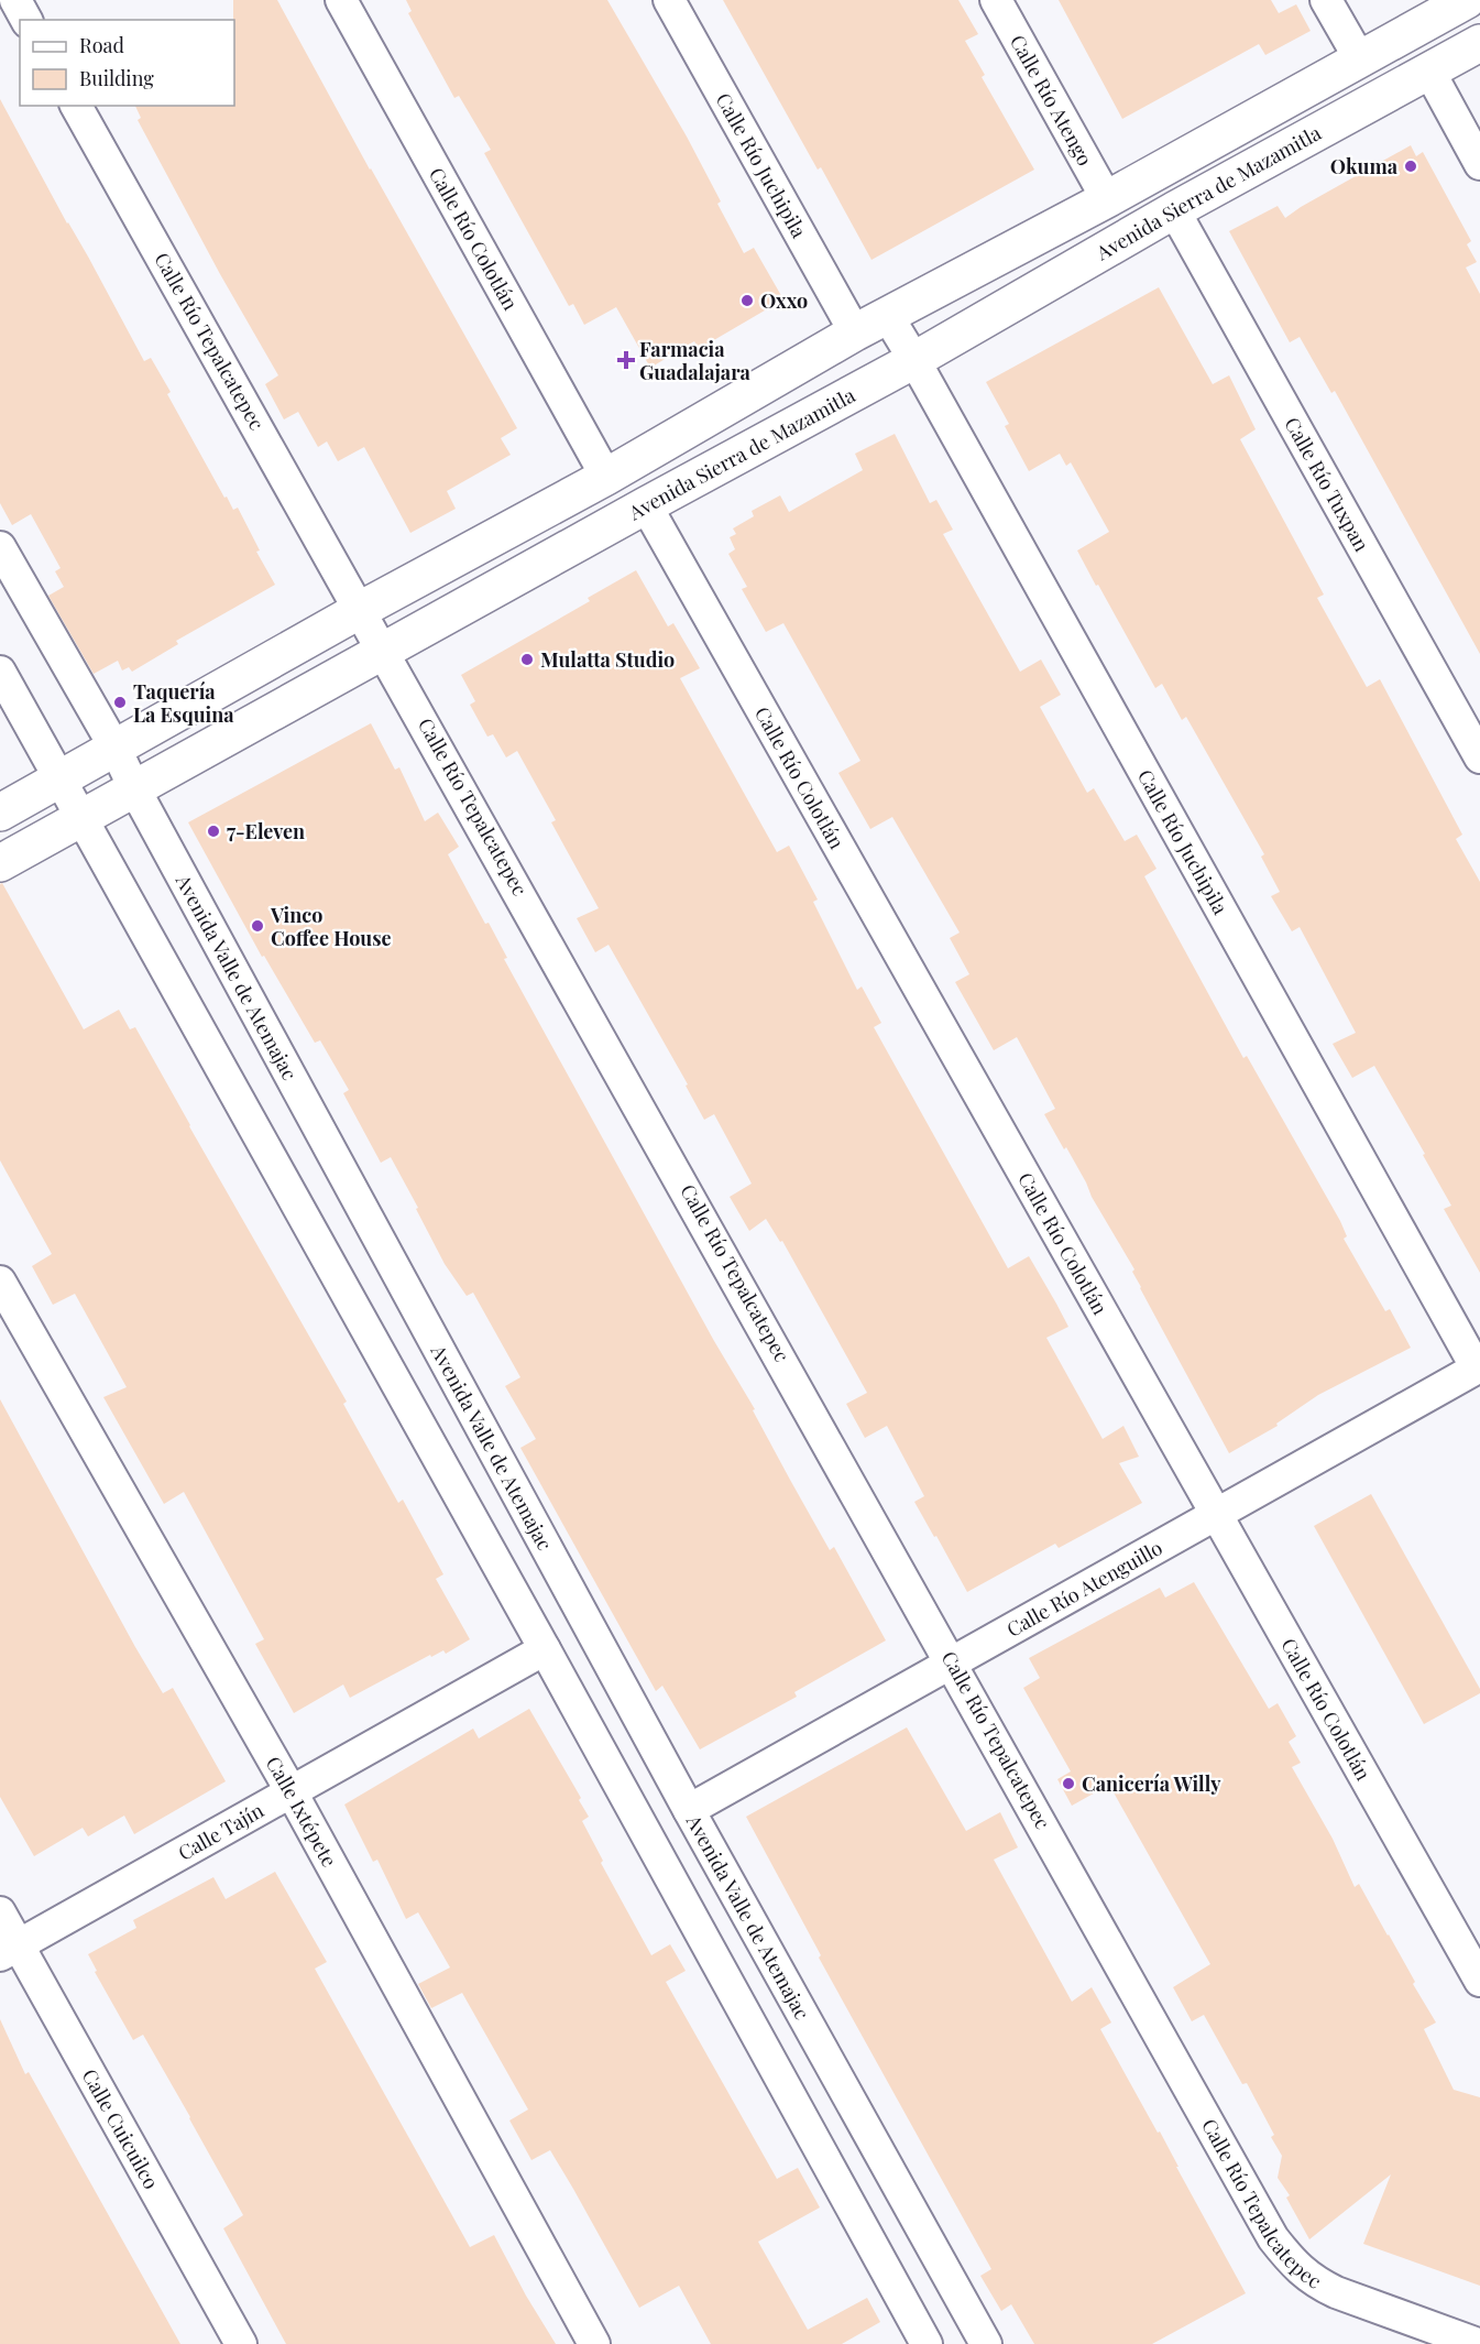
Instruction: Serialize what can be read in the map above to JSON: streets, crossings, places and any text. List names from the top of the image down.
{
  "streets": {
    "street": [
      "Calle Río Atengo",
      "Calle Río Juchipila",
      "Avenida Sierra de Mazamitla",
      "Calle Río Colotlán",
      "Calle Río Tepalcatepec",
      "Calle Río Tuxpan",
      "Avenida Valle de Atemajac",
      "Calle Río Atenguillo",
      "Calle Ixtépete",
      "Calle Tajín",
      "Calle Cuicuilco"
    ]
  },
  "crossings": [
    ["Calle Río Juchipila", "Avenida Sierra de Mazamitla"],
    ["Calle Río Juchipila", "Calle Río Atenguillo"],
    ["Avenida Sierra de Mazamitla", "Calle Río Colotlán"],
    ["Avenida Sierra de Mazamitla", "Calle Río Tepalcatepec"],
    ["Avenida Sierra de Mazamitla", "Calle Río Tuxpan"],
    ["Avenida Sierra de Mazamitla", "Avenida Valle de Atemajac"],
    ["Calle Río Colotlán", "Calle Río Atenguillo"],
    ["Calle Río Tepalcatepec", "Calle Río Atenguillo"],
    ["Avenida Valle de Atemajac", "Calle Río Atenguillo"],
    ["Calle Ixtépete", "Calle Tajín"],
    ["Calle Tajín", "Calle Cuicuilco"]
  ],
  "places": {
    "other": [
      "Okuma",
      "Oxxo",
      "Mulatta Studio",
      "Taquería La Esquina",
      "7-Eleven",
      "Vinco Coffee House",
      "Canicería Willy"
    ],
    "health": ["Farmacia Guadalajara"]
  },
  "legend": ["Road", "Building"]
}
